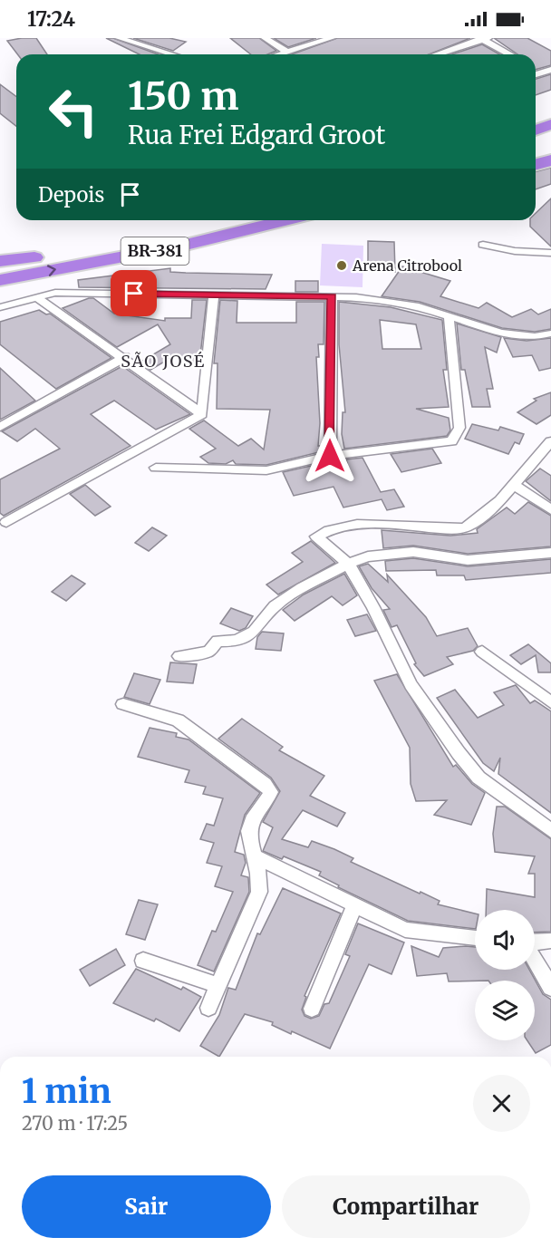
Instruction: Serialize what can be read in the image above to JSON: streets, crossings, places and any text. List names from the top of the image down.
{
  "streets": {
    "highway": ["BR-381"]
  },
  "districts": ["SÃO JOSÉ"],
  "places": ["Arena Citrobool"],
  "page": {
    "status": "17:24",
    "turn": ["150 m", "Rua Frei Edgard Groot"],
    "then": "Depois",
    "heading": ["1 min", "270 m · 17:25"],
    "buttons": ["Sair", "Compartilhar"]
  }
}
